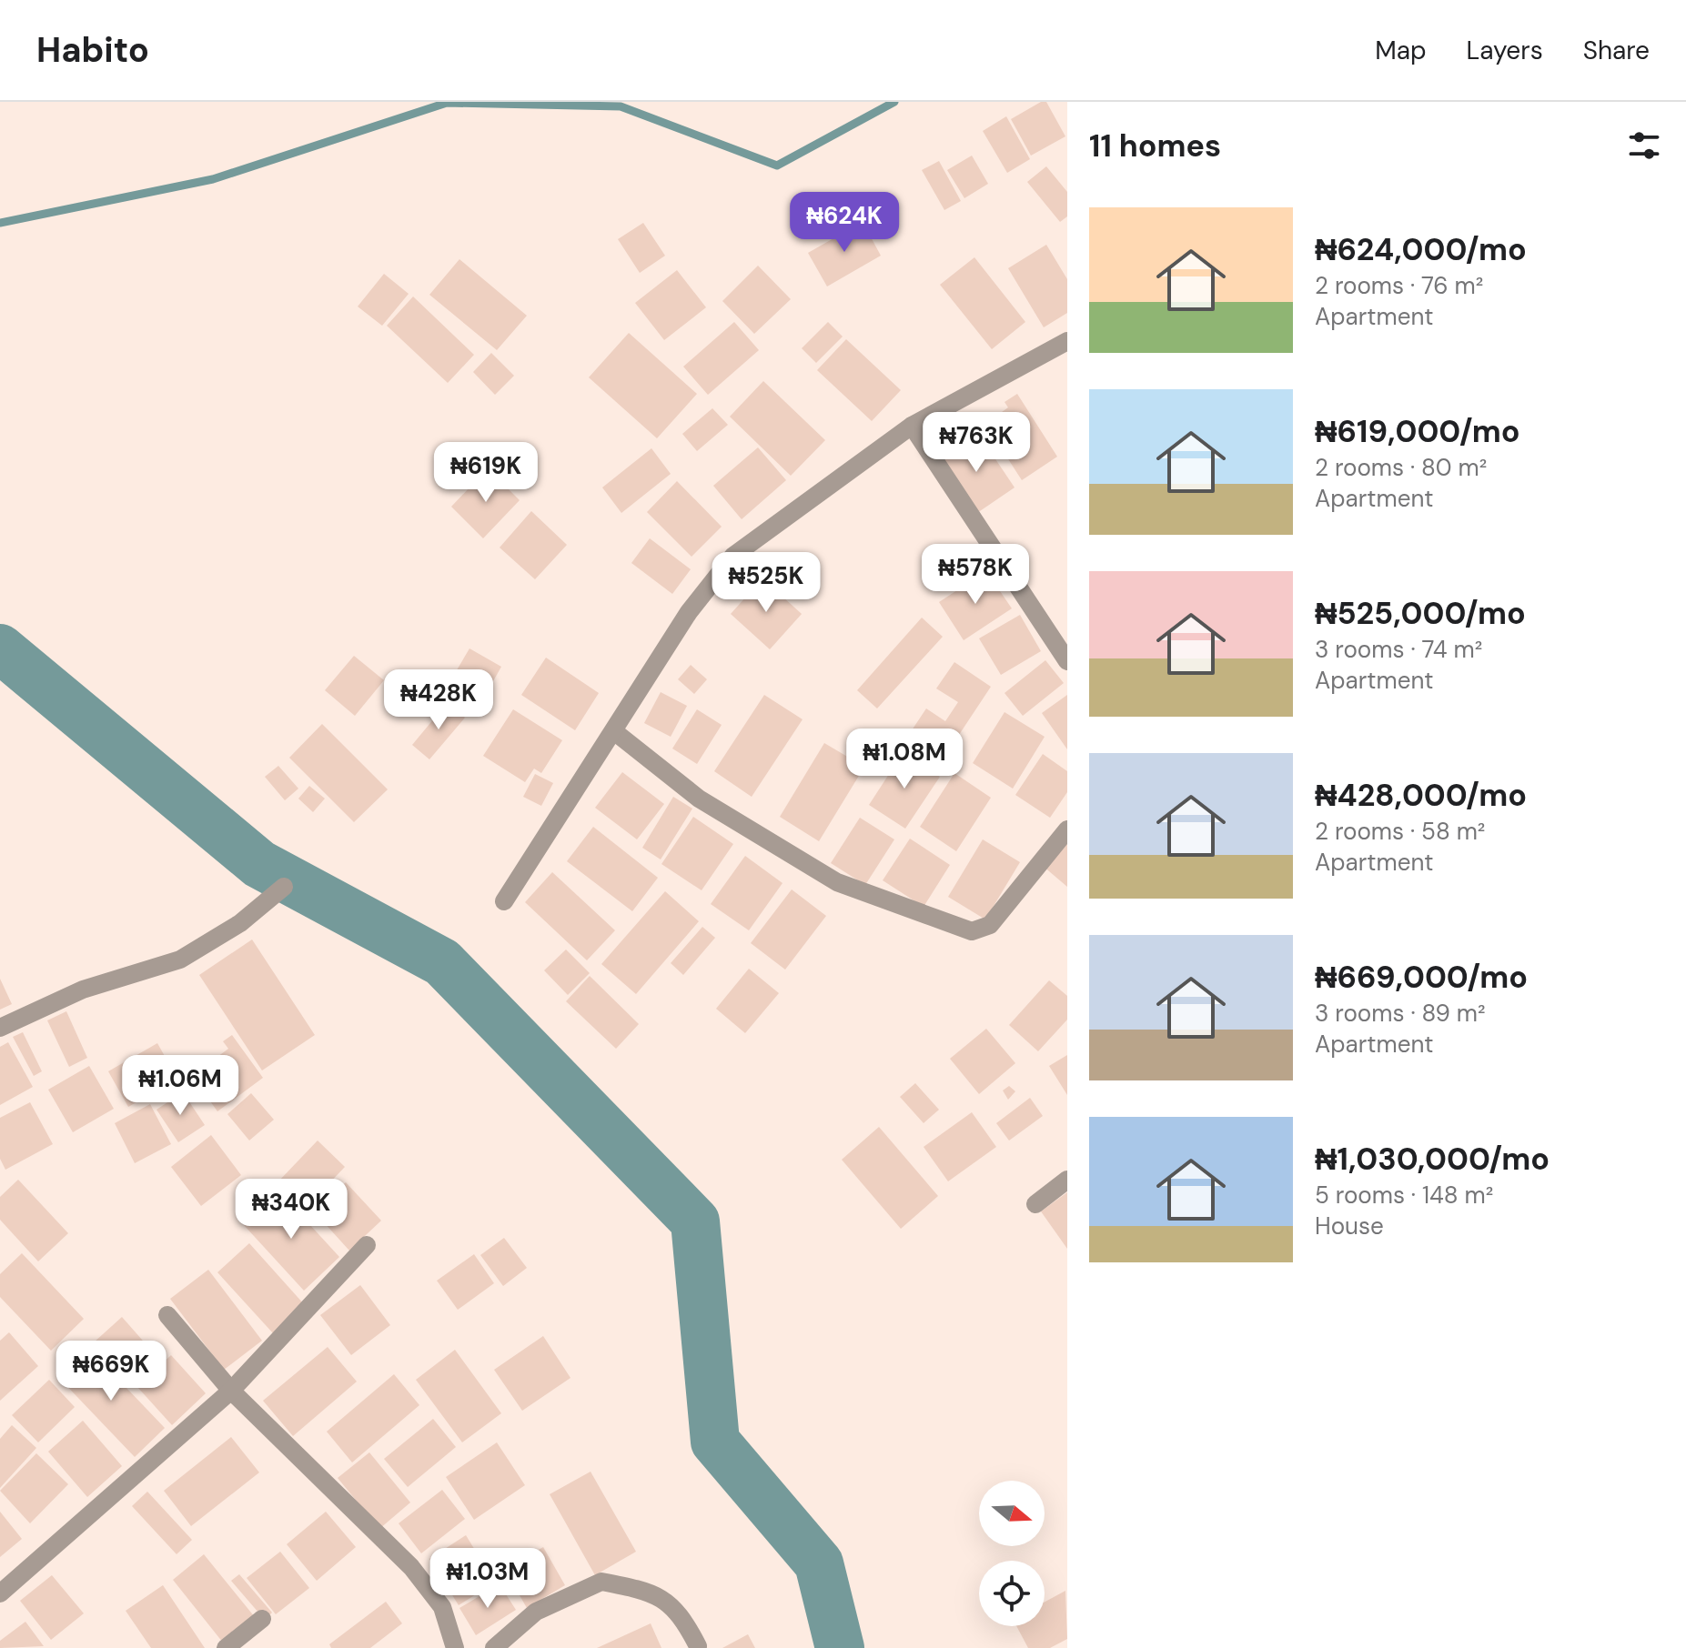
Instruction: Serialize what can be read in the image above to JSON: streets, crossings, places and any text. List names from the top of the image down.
{
  "north": "right",
  "page": {
    "header": "Habito",
    "nav": ["Map", "Layers", "Share"],
    "heading": "11 homes",
    "list": [
      {
        "name": "₦624,000/mo",
        "note": "2 rooms · 76 m² · Apartment"
      },
      {
        "name": "₦619,000/mo",
        "note": "2 rooms · 80 m² · Apartment"
      },
      {
        "name": "₦525,000/mo",
        "note": "3 rooms · 74 m² · Apartment"
      },
      {
        "name": "₦428,000/mo",
        "note": "2 rooms · 58 m² · Apartment"
      },
      {
        "name": "₦669,000/mo",
        "note": "3 rooms · 89 m² · Apartment"
      },
      {
        "name": "₦1,030,000/mo",
        "note": "5 rooms · 148 m² · House"
      }
    ],
    "price": [
      "₦624K",
      "₦763K",
      "₦619K",
      "₦578K",
      "₦525K",
      "₦428K",
      "₦1.08M",
      "₦1.06M",
      "₦340K",
      "₦669K",
      "₦1.03M"
    ]
  }
}
